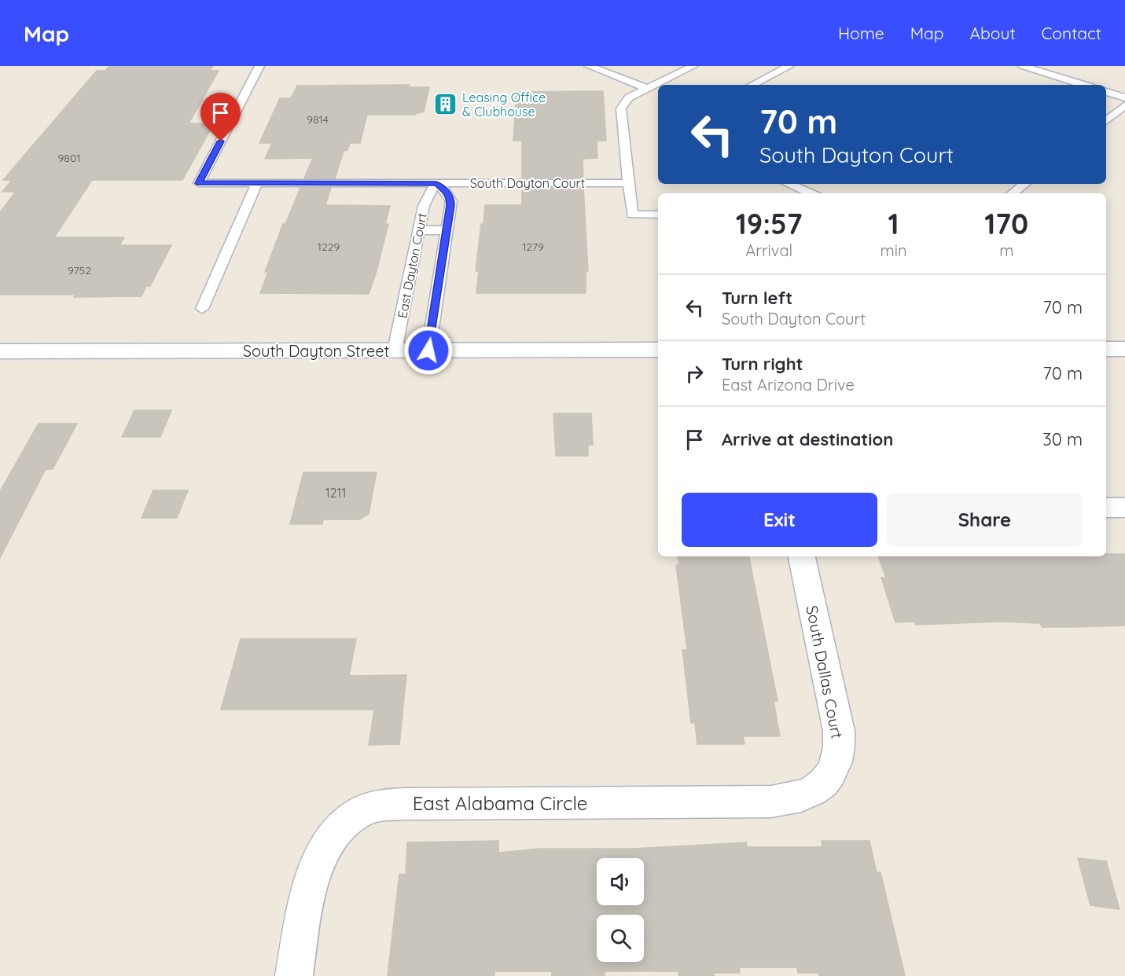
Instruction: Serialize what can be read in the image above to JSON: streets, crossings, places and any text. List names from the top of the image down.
{
  "streets": {
    "street": ["South Dayton Street", "South Dallas Court", "East Alabama Circle"],
    "lane": ["South Dayton Court", "East Dayton Court"]
  },
  "crossings": [
    ["South Dayton Court", "East Dayton Court"],
    ["East Dayton Court", "South Dayton Street"],
    ["South Dallas Court", "East Alabama Circle"]
  ],
  "places": {
    "building": ["Leasing Office & Clubhouse"]
  },
  "house_numbers": [
    "9814",
    "9801",
    "1229",
    "1279",
    "9752",
    "1211"
  ],
  "page": {
    "header": "Map",
    "nav": [
      "Home",
      "Map",
      "About",
      "Contact"
    ],
    "turn": ["70 m", "South Dayton Court"],
    "eta": [
      "19:57",
      "Arrival",
      "1",
      "min",
      "170",
      "m"
    ],
    "list": [
      {
        "name": "Turn left",
        "note": "South Dayton Court",
        "value": "70 m"
      },
      {
        "name": "Turn right",
        "note": "East Arizona Drive",
        "value": "70 m"
      },
      {
        "name": "Arrive at destination",
        "value": "30 m"
      }
    ],
    "buttons": ["Exit", "Share"]
  }
}
